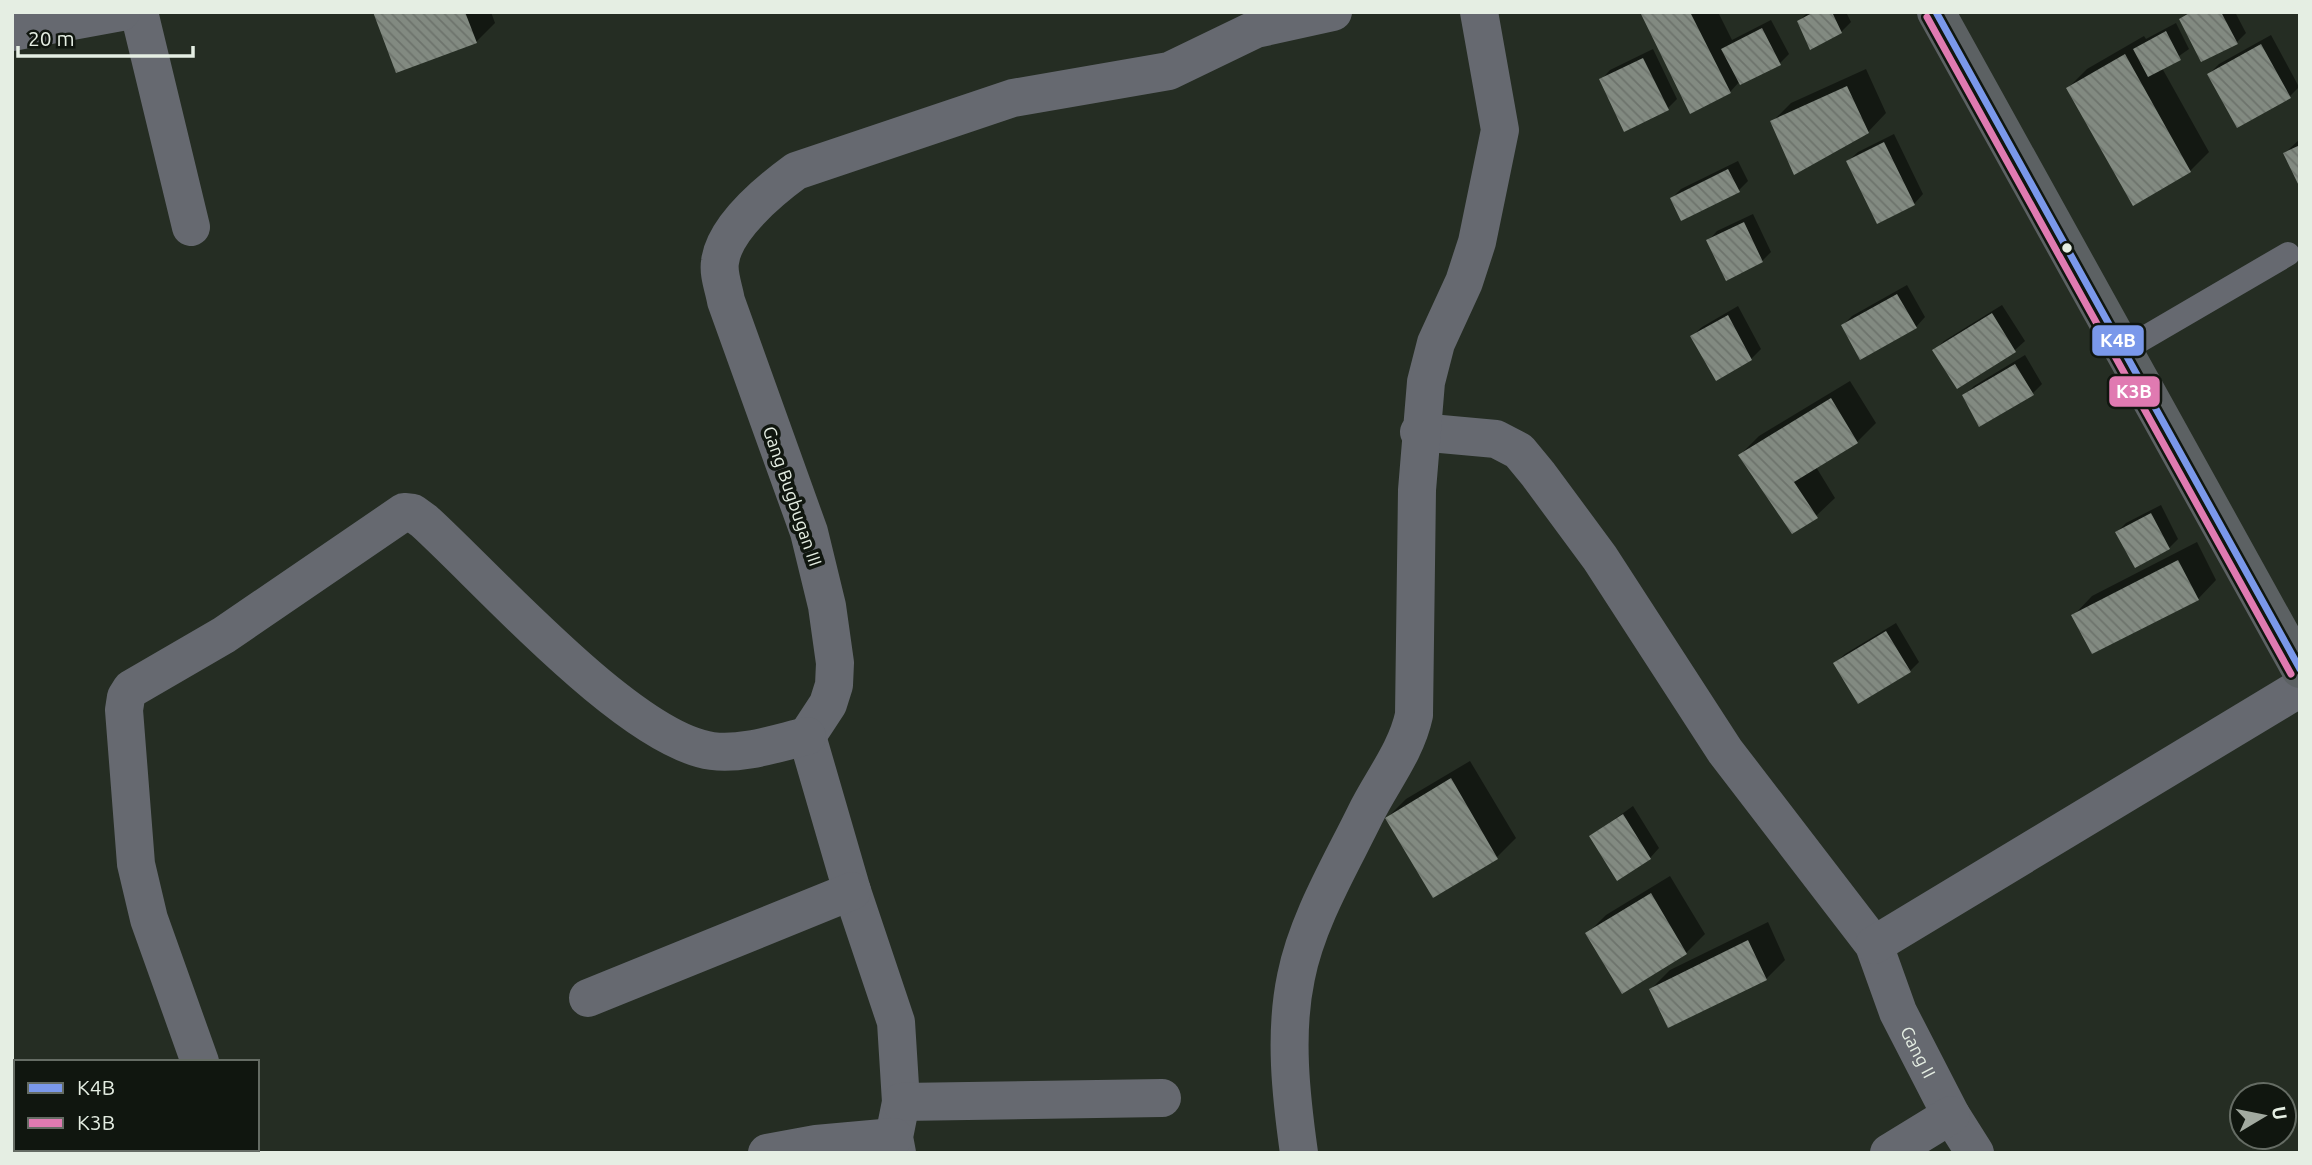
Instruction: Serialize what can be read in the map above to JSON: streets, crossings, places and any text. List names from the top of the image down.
{
  "streets": {
    "street": ["Gang Bugbugan III", "Gang II"]
  },
  "lines": ["transit line K4B", "transit line K3B"],
  "legend": ["K4B", "K3B"],
  "scale_bar": "20 m",
  "north": "right"
}
